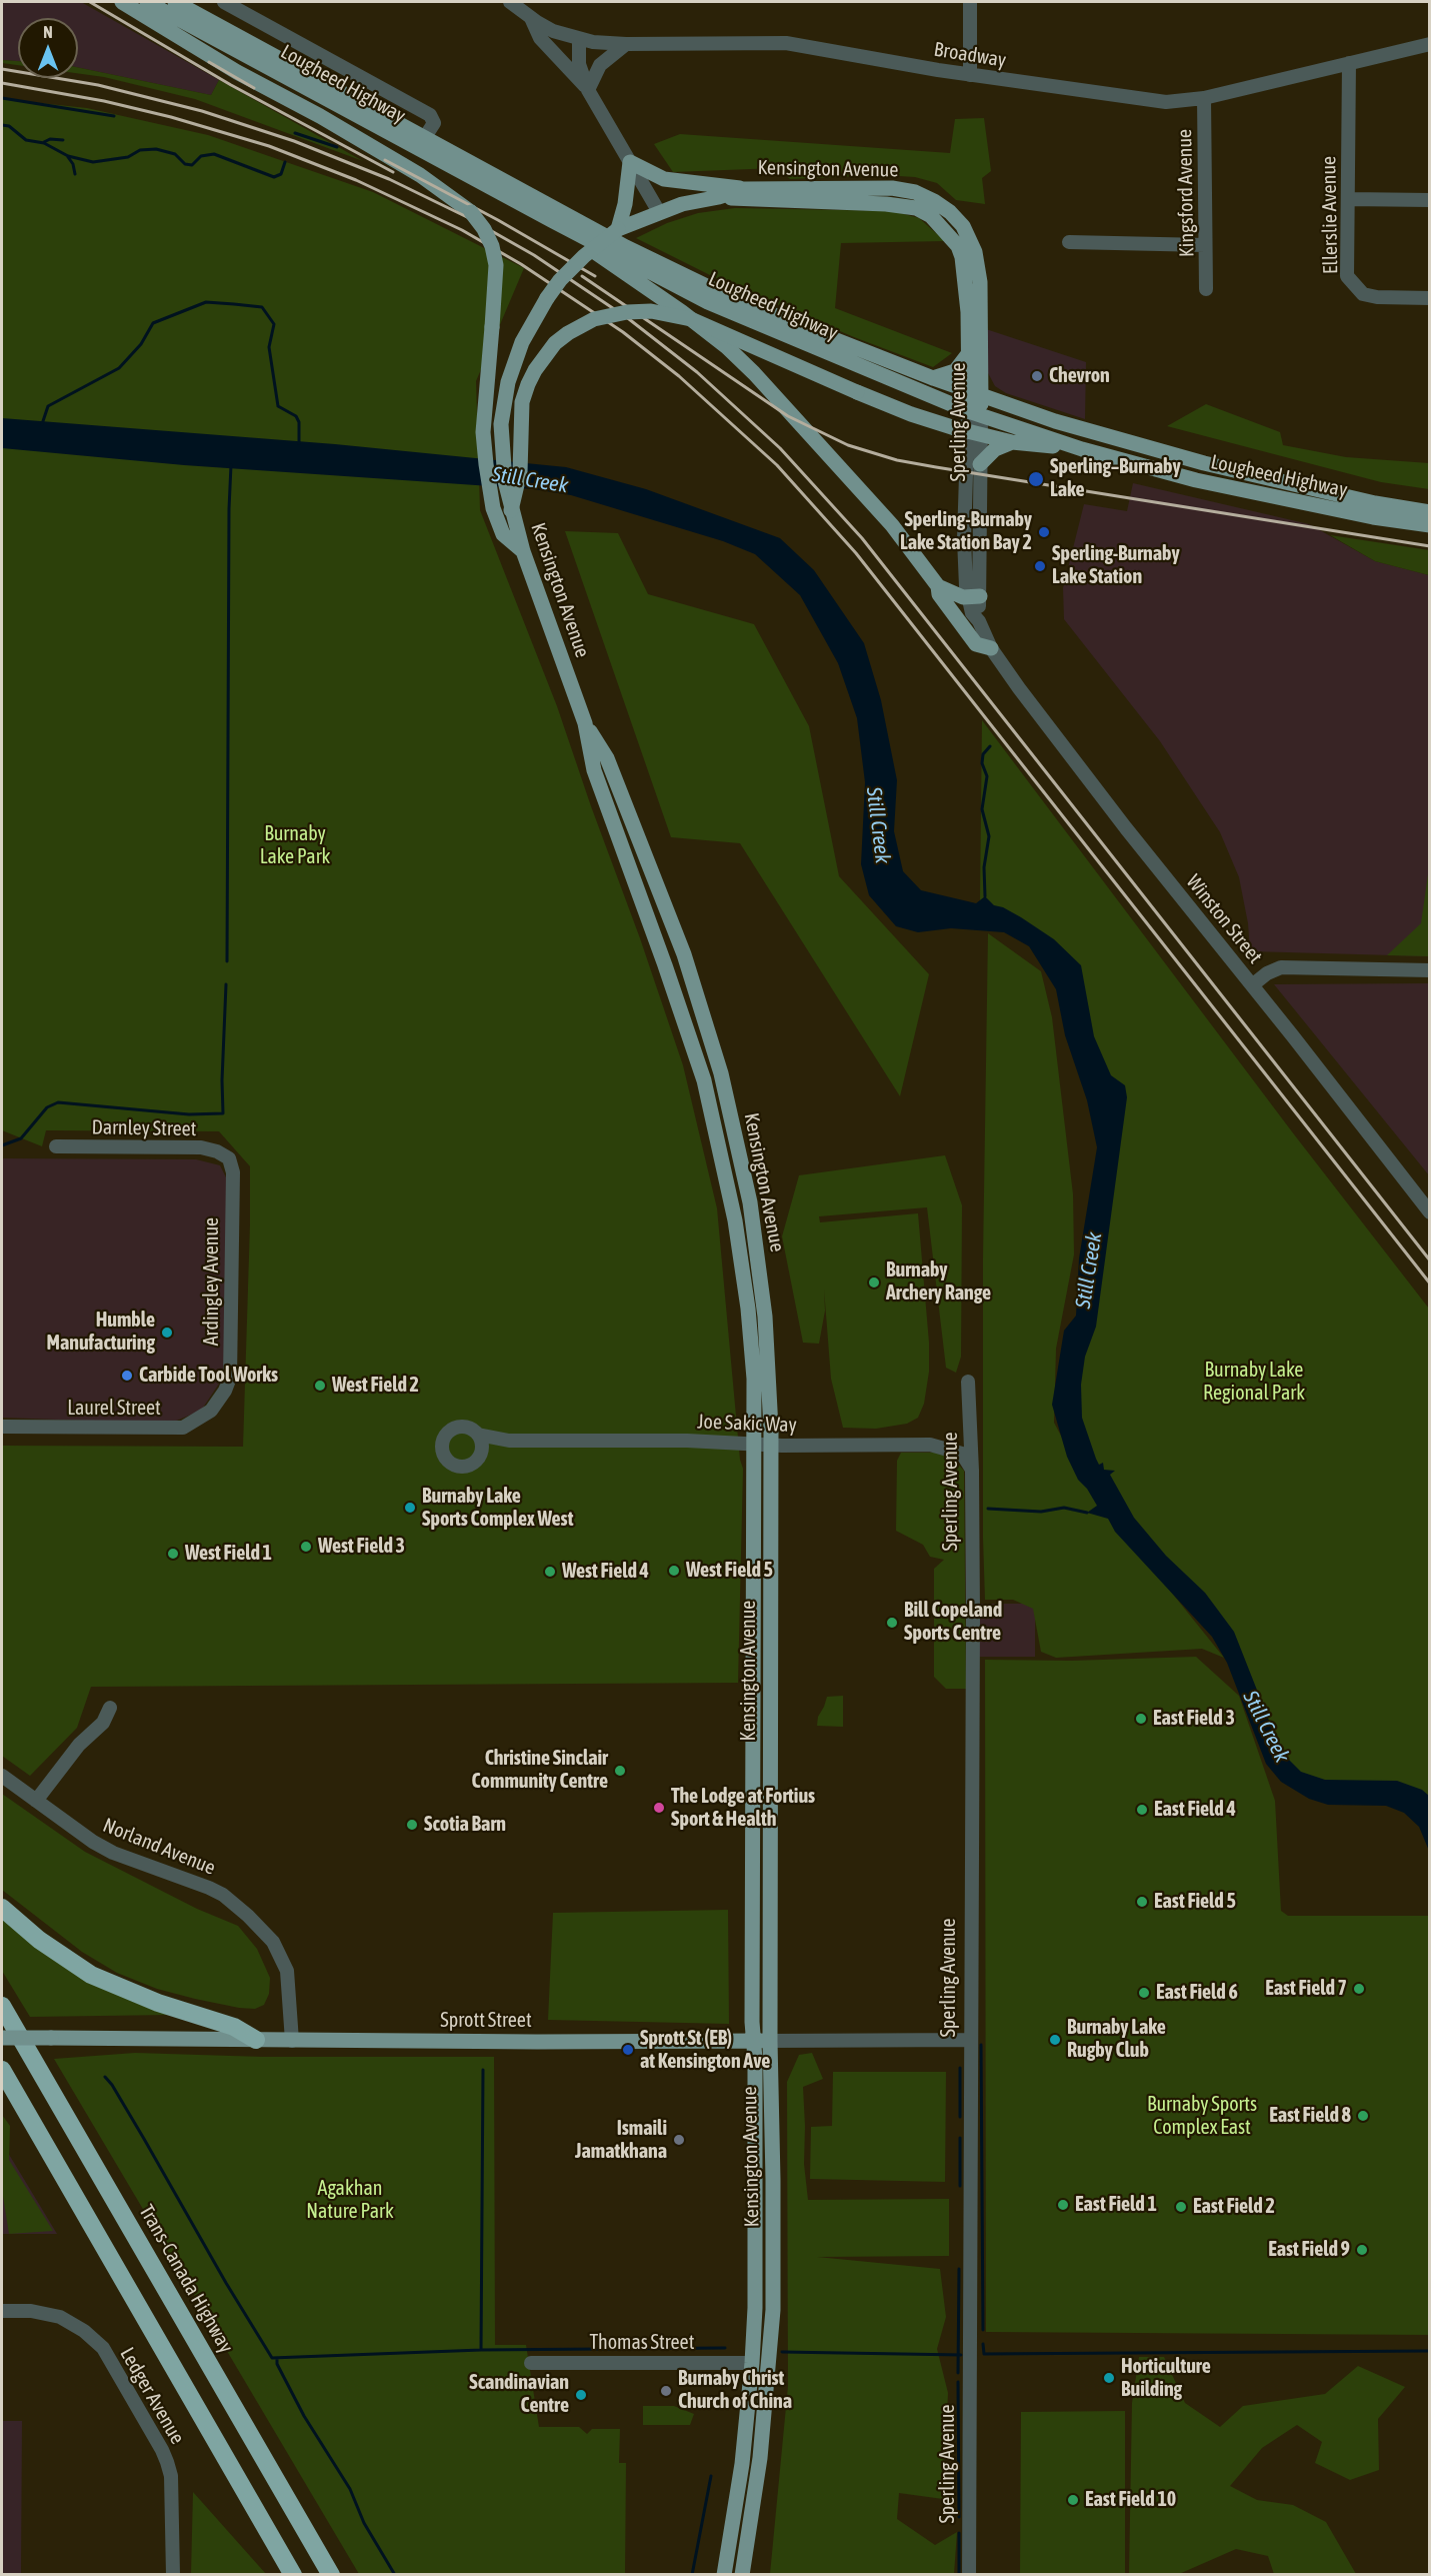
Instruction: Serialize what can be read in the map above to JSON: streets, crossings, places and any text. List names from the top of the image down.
{
  "streets": {
    "highway": ["Trans-Canada Highway"],
    "main road": [
      "Lougheed Highway",
      "Kensington Avenue",
      "Sperling Avenue",
      "Sprott Street"
    ],
    "street": [
      "Broadway",
      "Kingsford Avenue",
      "Ellerslie Avenue",
      "Winston Street",
      "Darnley Street",
      "Ardingley Avenue",
      "Laurel Street",
      "Joe Sakic Way",
      "Norland Avenue",
      "Thomas Street",
      "Ledger Avenue"
    ]
  },
  "crossings": [
    ["Broadway", "Kingsford Avenue"],
    ["Broadway", "Ellerslie Avenue"],
    ["Lougheed Highway", "Sperling Avenue"],
    ["Kensington Avenue", "Sperling Avenue"],
    ["Kensington Avenue", "Joe Sakic Way"],
    ["Kensington Avenue", "Sprott Street"],
    ["Kensington Avenue", "Thomas Street"],
    ["Sperling Avenue", "Winston Street"],
    ["Sperling Avenue", "Joe Sakic Way"],
    ["Sperling Avenue", "Sprott Street"],
    ["Darnley Street", "Ardingley Avenue"],
    ["Ardingley Avenue", "Laurel Street"],
    ["Norland Avenue", "Sprott Street"]
  ],
  "water": ["Still Creek"],
  "parks": [
    "Burnaby Lake Park",
    "Burnaby Lake Regional Park",
    "Burnaby Sports Complex East",
    "Agakhan Nature Park"
  ],
  "places": [
    "Chevron",
    "Sperling–Burnaby Lake",
    "Sperling-Burnaby Lake Station Bay 2",
    "Sperling-Burnaby Lake Station",
    "Burnaby Archery Range",
    "Humble Manufacturing",
    "Carbide Tool Works",
    "West Field 2",
    "Burnaby Lake Sports Complex West",
    "West Field 3",
    "West Field 1",
    "West Field 5",
    "West Field 4",
    "Bill Copeland Sports Centre",
    "East Field 3",
    "Christine Sinclair Community Centre",
    "The Lodge at Fortius Sport & Health",
    "East Field 4",
    "Scotia Barn",
    "East Field 5",
    "East Field 7",
    "East Field 6",
    "Burnaby Lake Rugby Club",
    "Sprott St (EB) at Kensington Ave",
    "East Field 8",
    "Ismaili Jamatkhana",
    "East Field 1",
    "East Field 2",
    "East Field 9",
    "Horticulture Building",
    "Burnaby Christ Church of China",
    "Scandinavian Centre",
    "East Field 10"
  ],
  "north": "top"
}
